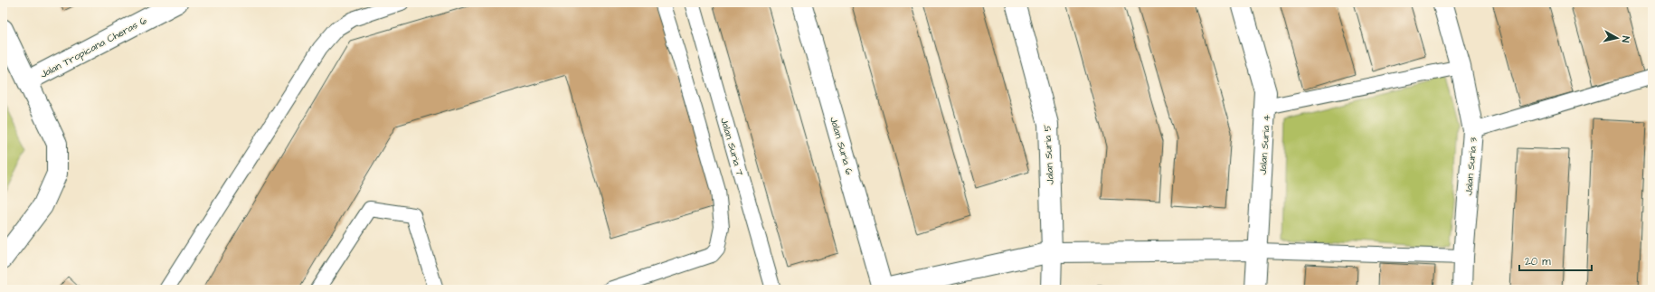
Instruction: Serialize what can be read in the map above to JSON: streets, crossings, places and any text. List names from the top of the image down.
{
  "streets": {
    "street": [
      "Jalan Tropicana Cheras 6",
      "Jalan Suria 4",
      "Jalan Suria 6",
      "Jalan Suria 5",
      "Jalan Suria 3"
    ],
    "lane": ["Jalan Suria 7"]
  },
  "scale_bar": "20 m",
  "north": "right"
}
